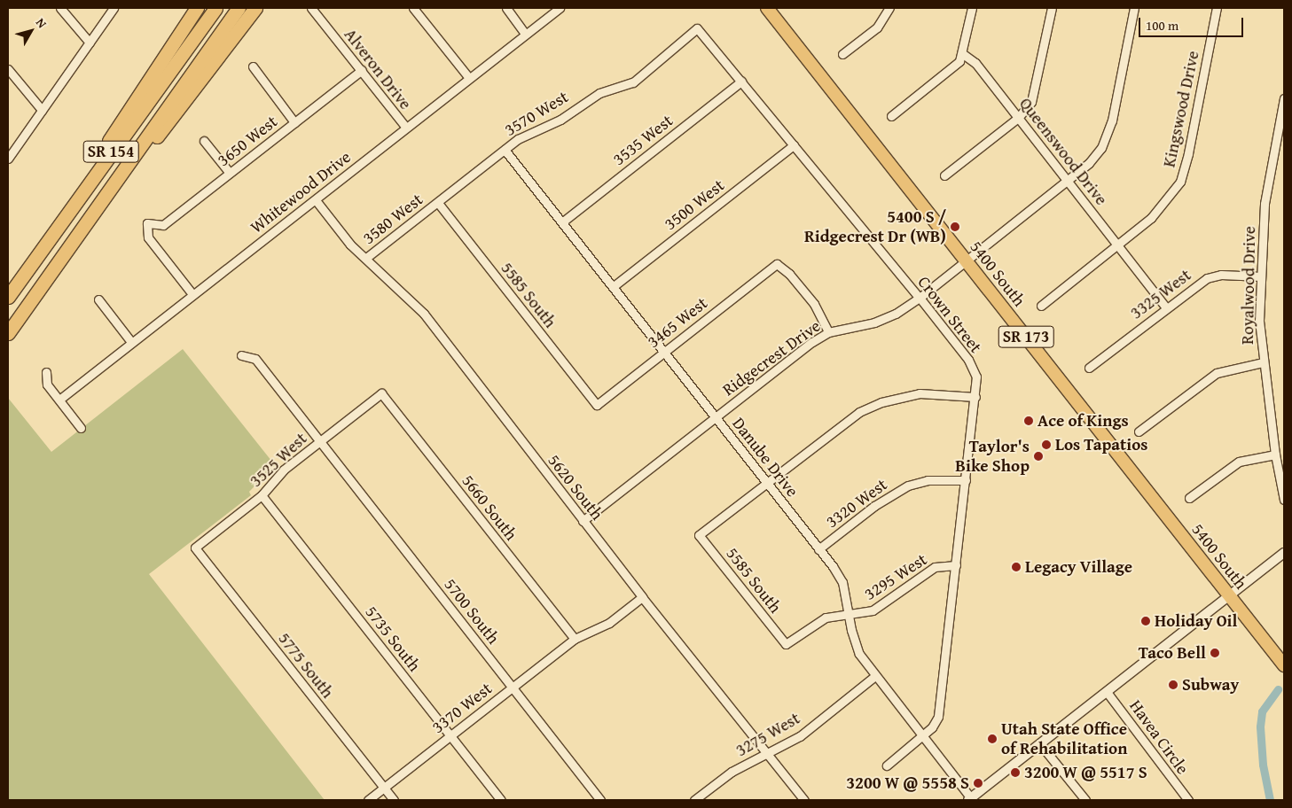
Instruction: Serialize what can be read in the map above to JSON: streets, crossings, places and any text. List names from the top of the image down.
{
  "streets": {
    "highway": ["SR 154"],
    "main road": ["5400 South", "SR 173"],
    "street": [
      "Alveron Drive",
      "Kingswood Drive",
      "3570 West",
      "3535 West",
      "3650 West",
      "Queenswood Drive",
      "Whitewood Drive",
      "3500 West",
      "3580 West",
      "Royalwood Drive",
      "3325 West",
      "5585 South",
      "Crown Street",
      "3465 West",
      "Ridgecrest Drive",
      "Danube Drive",
      "3525 West",
      "5620 South",
      "3320 West",
      "5660 South",
      "3295 West",
      "5700 South",
      "5735 South",
      "5775 South",
      "3370 West",
      "3275 West",
      "Havea Circle"
    ]
  },
  "crossings": [
    ["Alveron Drive", "3650 West"],
    ["Alveron Drive", "Whitewood Drive"],
    ["Kingswood Drive", "Queenswood Drive"],
    ["3570 West", "3580 West"],
    ["3570 West", "5585 South"],
    ["3570 West", "Crown Street"],
    ["3570 West", "Danube Drive"],
    ["3535 West", "Crown Street"],
    ["3535 West", "Danube Drive"],
    ["3650 West", "Whitewood Drive"],
    ["Queenswood Drive", "3325 West"],
    ["Queenswood Drive", "Ridgecrest Drive"],
    ["Whitewood Drive", "5620 South"],
    ["3500 West", "Crown Street"],
    ["3500 West", "Danube Drive"],
    ["3580 West", "5585 South"],
    ["3580 West", "5620 South"],
    ["5400 South", "Ridgecrest Drive"],
    ["Royalwood Drive", "3325 West"],
    ["5585 South", "3465 West"],
    ["5585 South", "Danube Drive"],
    ["5585 South", "3295 West"],
    ["Crown Street", "Ridgecrest Drive"],
    ["Crown Street", "Danube Drive"],
    ["Crown Street", "3320 West"],
    ["Crown Street", "3295 West"],
    ["3465 West", "Ridgecrest Drive"],
    ["3465 West", "Danube Drive"],
    ["Ridgecrest Drive", "Danube Drive"],
    ["Ridgecrest Drive", "5620 South"],
    ["Danube Drive", "3320 West"],
    ["Danube Drive", "3295 West"],
    ["Danube Drive", "3275 West"],
    ["3525 West", "5660 South"],
    ["3525 West", "5700 South"],
    ["3525 West", "5735 South"],
    ["3525 West", "5775 South"],
    ["5620 South", "3370 West"],
    ["5620 South", "3275 West"],
    ["5660 South", "3370 West"],
    ["5700 South", "3370 West"],
    ["5735 South", "3370 West"],
    ["5775 South", "3370 West"]
  ],
  "places": [
    "5400 S / Ridgecrest Dr (WB)",
    "Ace of Kings",
    "Los Tapatios",
    "Taylor's Bike Shop",
    "Legacy Village",
    "Holiday Oil",
    "Taco Bell",
    "Subway",
    "Utah State Office of Rehabilitation",
    "3200 W @ 5517 S",
    "3200 W @ 5558 S"
  ],
  "scale_bar": "100 m",
  "north": "top right"
}
